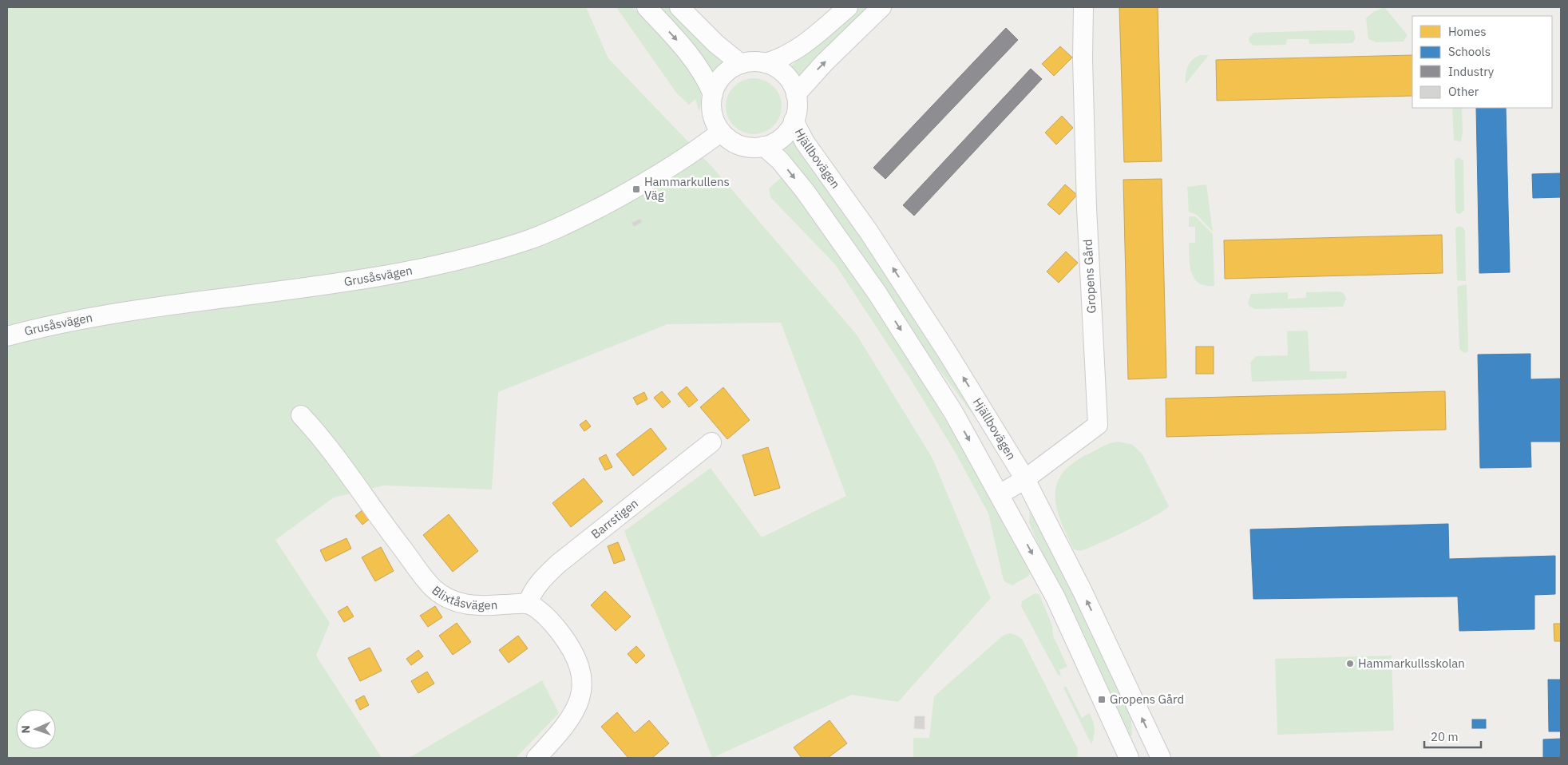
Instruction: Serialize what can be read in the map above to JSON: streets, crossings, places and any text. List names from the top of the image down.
{
  "streets": {
    "street": [
      "Hjällbovägen",
      "Grusåsvägen",
      "Gropens Gård",
      "Barrstigen",
      "Blixtåsvägen"
    ]
  },
  "crossings": [
    ["Hjällbovägen", "Grusåsvägen"],
    ["Hjällbovägen", "Gropens Gård"],
    ["Barrstigen", "Blixtåsvägen"]
  ],
  "places": {
    "transit": ["Hammarkullens Väg", "Gropens Gård"],
    "other": ["Hammarkullsskolan"]
  },
  "legend": [
    "Homes",
    "Schools",
    "Industry",
    "Other"
  ],
  "scale_bar": "20 m",
  "north": "left"
}
